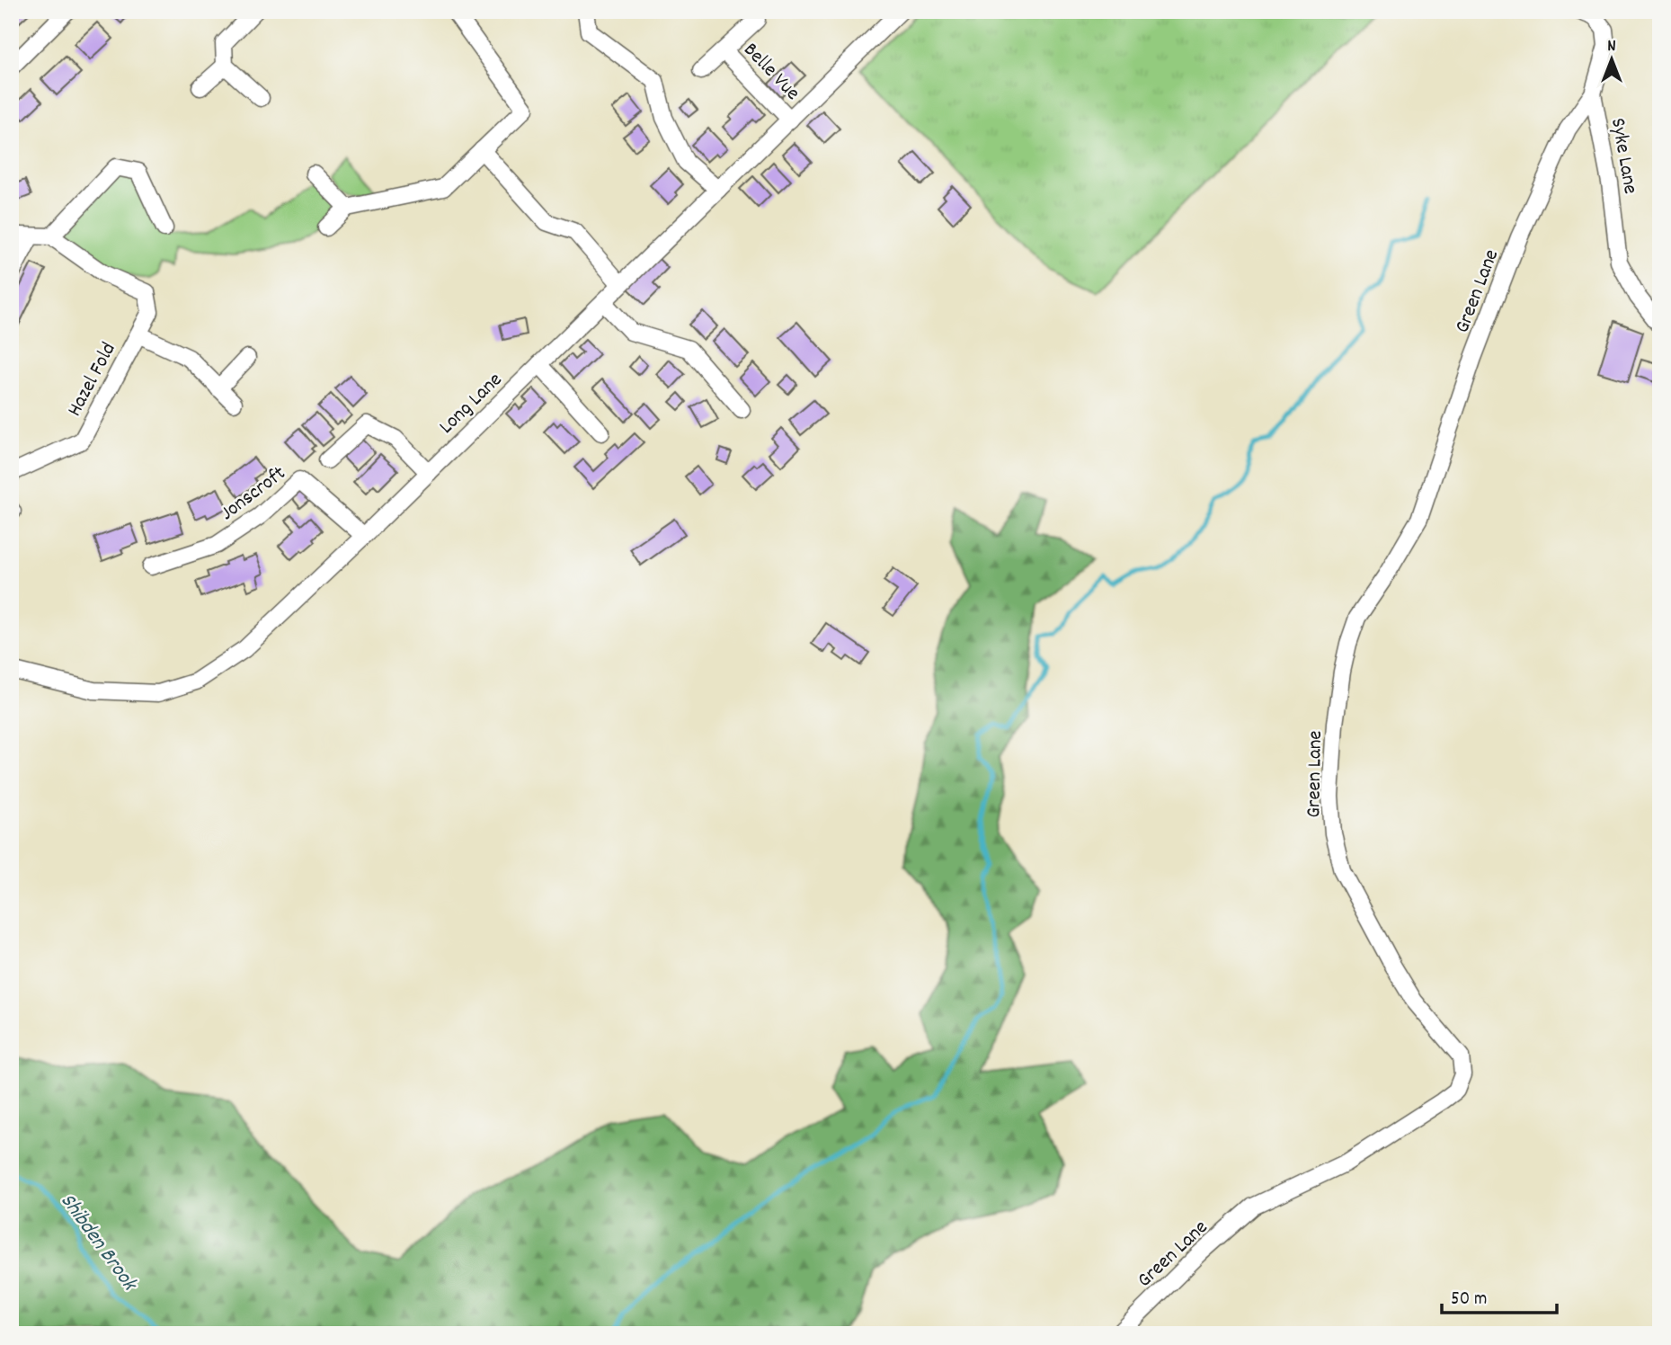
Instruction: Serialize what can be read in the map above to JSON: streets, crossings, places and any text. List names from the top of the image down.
{
  "streets": {
    "street": [
      "Belle Vue",
      "Syke Lane",
      "Green Lane",
      "Hazel Fold",
      "Long Lane",
      "Jonscroft"
    ]
  },
  "crossings": [
    ["Belle Vue", "Long Lane"],
    ["Syke Lane", "Green Lane"],
    ["Long Lane", "Jonscroft"]
  ],
  "water": ["Shibden Brook"],
  "scale_bar": "50 m",
  "north": "top"
}
